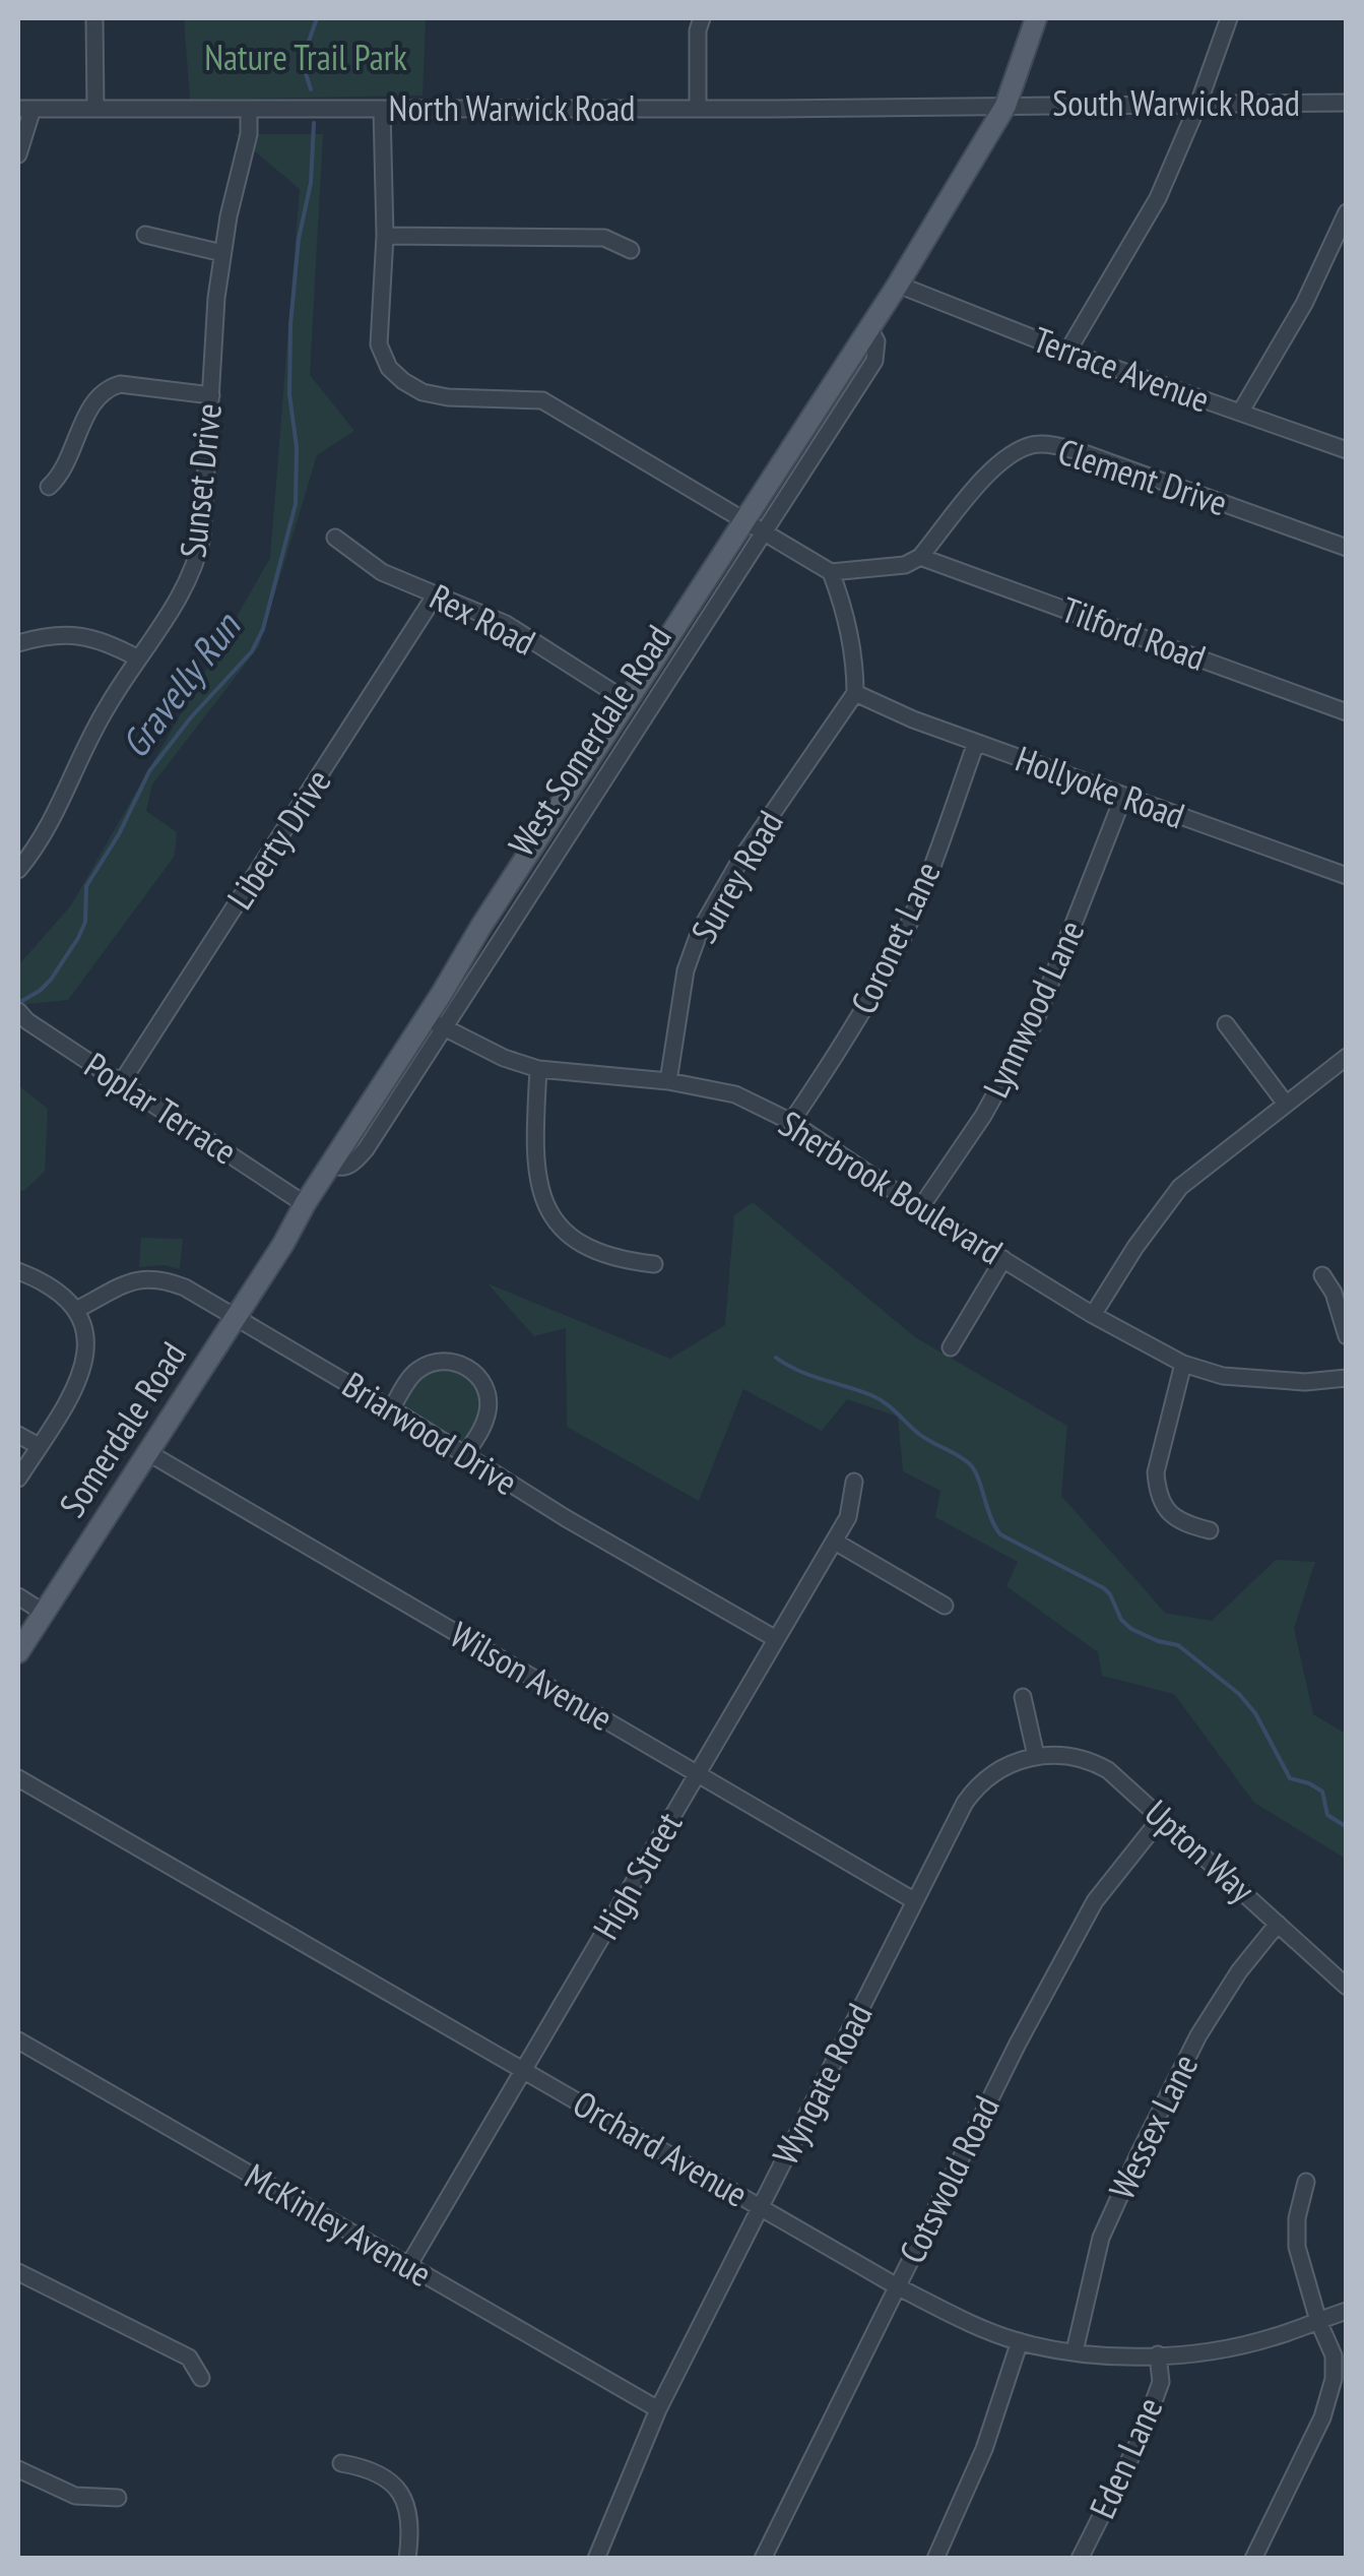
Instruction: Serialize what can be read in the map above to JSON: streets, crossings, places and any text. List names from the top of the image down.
{
  "streets": {
    "main road": ["West Somerdale Road", "Somerdale Road"],
    "street": [
      "South Warwick Road",
      "North Warwick Road",
      "Terrace Avenue",
      "Clement Drive",
      "Sunset Drive",
      "Rex Road",
      "Tilford Road",
      "Hollyoke Road",
      "Liberty Drive",
      "Surrey Road",
      "Coronet Lane",
      "Lynnwood Lane",
      "Poplar Terrace",
      "Sherbrook Boulevard",
      "Briarwood Drive",
      "Wilson Avenue",
      "Upton Way",
      "High Street",
      "Wyngate Road",
      "Wessex Lane",
      "Orchard Avenue",
      "Cotswold Road",
      "McKinley Avenue",
      "Eden Lane"
    ]
  },
  "crossings": [
    ["South Warwick Road", "North Warwick Road"],
    ["South Warwick Road", "West Somerdale Road"],
    ["North Warwick Road", "Sunset Drive"],
    ["North Warwick Road", "West Somerdale Road"],
    ["Terrace Avenue", "West Somerdale Road"],
    ["Clement Drive", "Tilford Road"],
    ["Rex Road", "West Somerdale Road"],
    ["Rex Road", "Liberty Drive"],
    ["West Somerdale Road", "Poplar Terrace"],
    ["West Somerdale Road", "Sherbrook Boulevard"],
    ["West Somerdale Road", "Somerdale Road"],
    ["Hollyoke Road", "Surrey Road"],
    ["Hollyoke Road", "Coronet Lane"],
    ["Hollyoke Road", "Lynnwood Lane"],
    ["Liberty Drive", "Poplar Terrace"],
    ["Surrey Road", "Sherbrook Boulevard"],
    ["Coronet Lane", "Sherbrook Boulevard"],
    ["Lynnwood Lane", "Sherbrook Boulevard"],
    ["Somerdale Road", "Briarwood Drive"],
    ["Somerdale Road", "Wilson Avenue"],
    ["Briarwood Drive", "High Street"],
    ["Wilson Avenue", "High Street"],
    ["Wilson Avenue", "Wyngate Road"],
    ["Upton Way", "Wyngate Road"],
    ["Upton Way", "Wessex Lane"],
    ["Upton Way", "Cotswold Road"],
    ["High Street", "Orchard Avenue"],
    ["High Street", "McKinley Avenue"],
    ["Wyngate Road", "Orchard Avenue"],
    ["Wyngate Road", "McKinley Avenue"],
    ["Wessex Lane", "Orchard Avenue"],
    ["Orchard Avenue", "Cotswold Road"],
    ["Orchard Avenue", "Eden Lane"]
  ],
  "water": ["Gravelly Run"],
  "parks": ["Nature Trail Park"]
}
